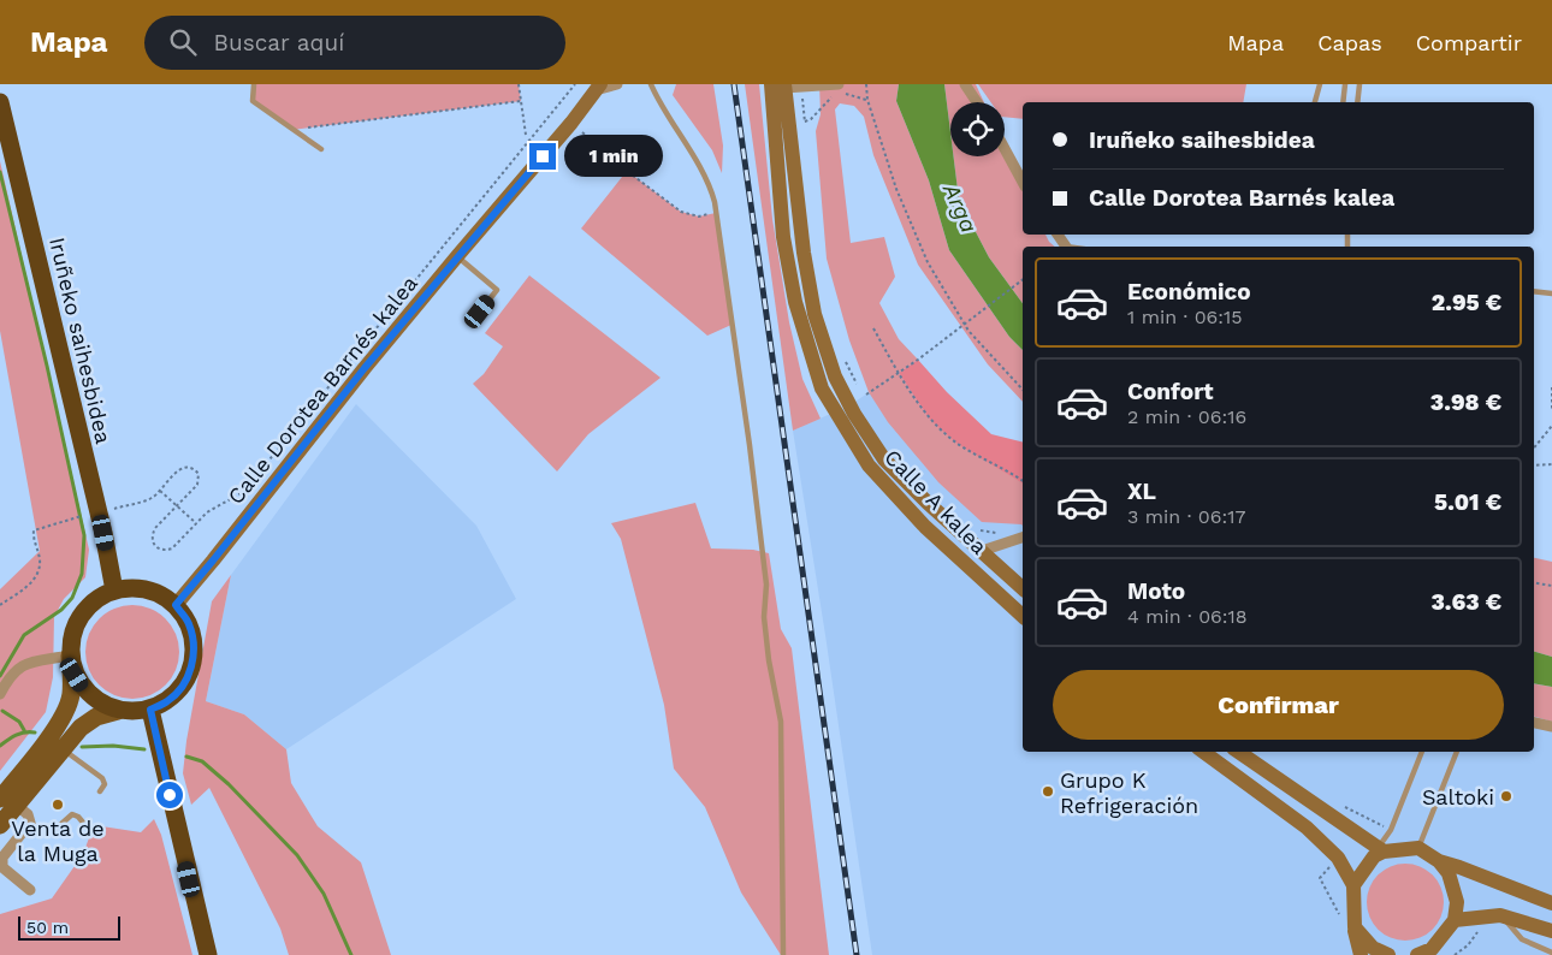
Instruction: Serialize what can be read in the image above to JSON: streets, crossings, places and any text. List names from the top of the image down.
{
  "streets": {
    "highway": ["Iruñeko saihesbidea"],
    "main road": ["Calle Dorotea Barnés kalea", "Calle A kalea"]
  },
  "crossings": [
    ["Iruñeko saihesbidea", "Calle Dorotea Barnés kalea"]
  ],
  "water": ["Arga"],
  "places": ["Grupo K Refrigeración", "Saltoki", "Venta de la Muga"],
  "scale_bar": "50 m",
  "page": {
    "header": "Mapa",
    "search": "Buscar aquí",
    "nav": ["Mapa", "Capas", "Compartir"],
    "banner": ["Iruñeko saihesbidea", "Calle Dorotea Barnés kalea"],
    "bubble": "1 min",
    "list": [
      {
        "name": "Económico",
        "note": "1 min · 06:15",
        "value": "2.95 €"
      },
      {
        "name": "Confort",
        "note": "2 min · 06:16",
        "value": "3.98 €"
      },
      {
        "name": "XL",
        "note": "3 min · 06:17",
        "value": "5.01 €"
      },
      {
        "name": "Moto",
        "note": "4 min · 06:18",
        "value": "3.63 €"
      }
    ],
    "buttons": "Confirmar",
    "scale": "50 m"
  }
}
